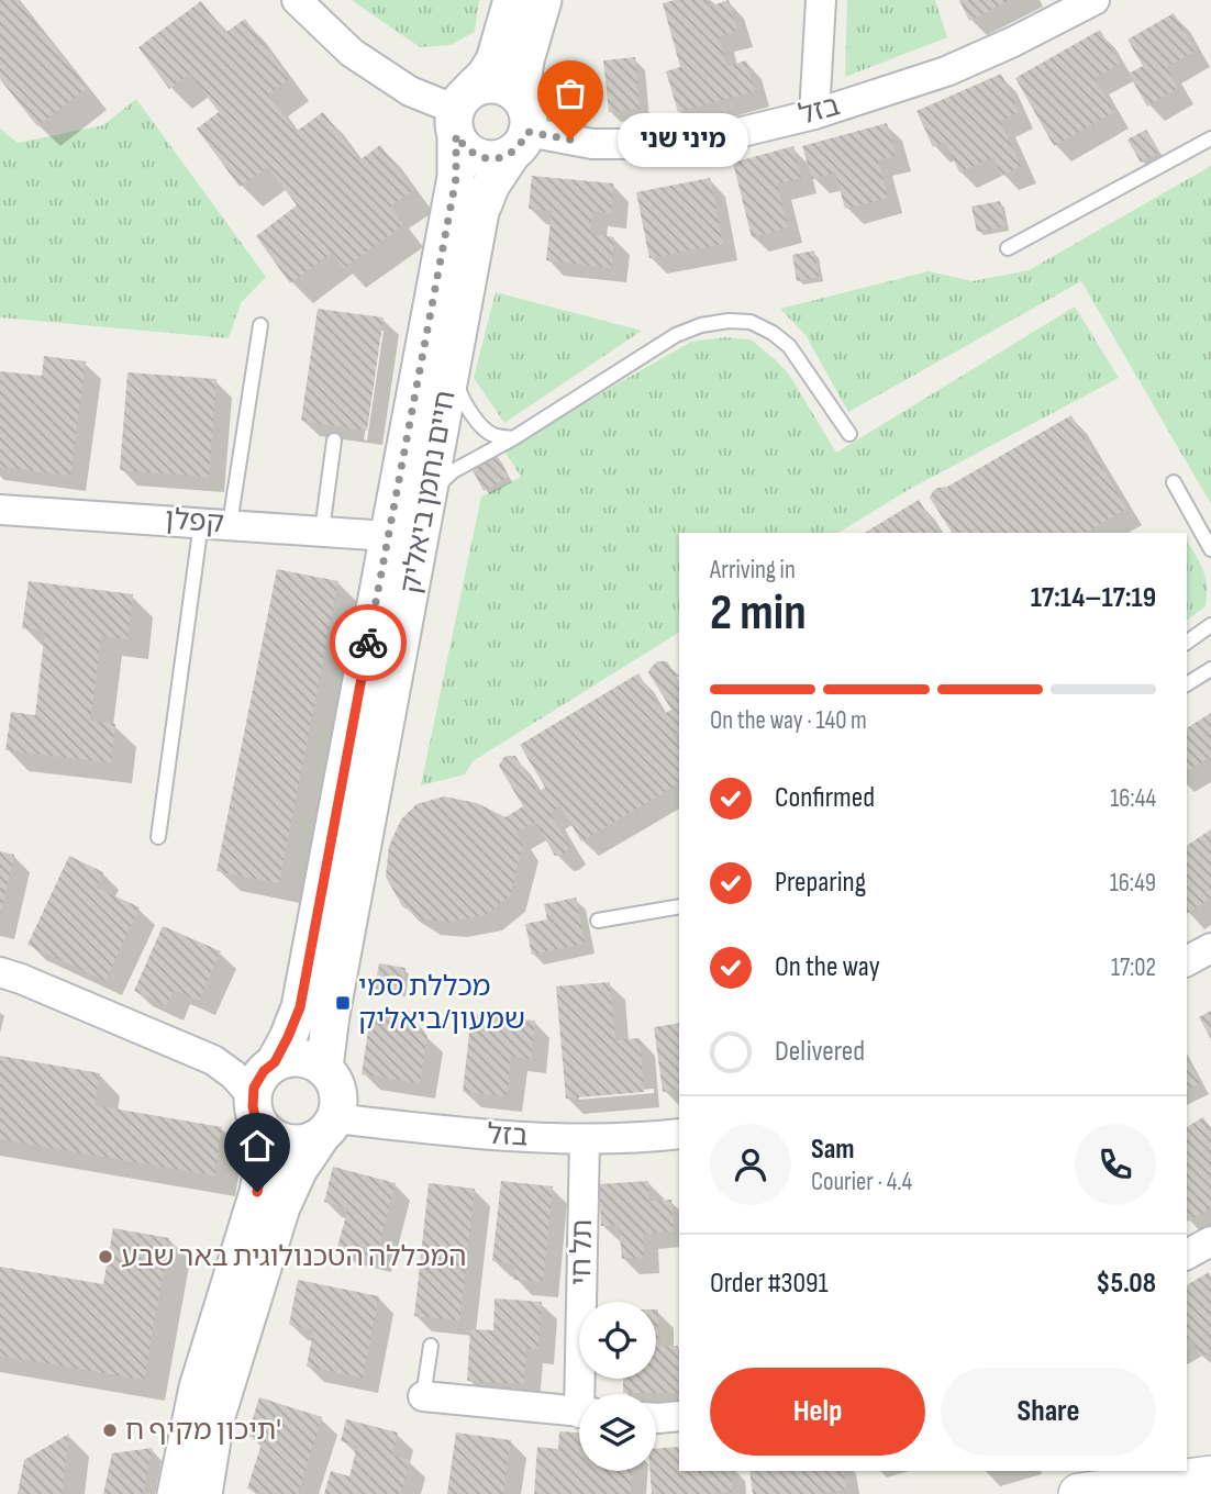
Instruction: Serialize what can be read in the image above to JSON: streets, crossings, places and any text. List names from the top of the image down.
{
  "streets": {
    "street": [
      "בזל",
      "חיים נחמן ביאליק",
      "קפלן",
      "תל חי"
    ]
  },
  "crossings": [
    ["בזל", "חיים נחמן ביאליק"],
    ["בזל", "תל חי"],
    ["חיים נחמן ביאליק", "קפלן"]
  ],
  "places": {
    "other": ["מיני שני", "המכללה הטכנולוגית באר שבע", "תיכון מקיף ח'"],
    "transit": ["מכללת סמי שמעון/ביאליק"]
  },
  "page": {
    "bubble": "מיני שני",
    "heading": ["2 min", "Arriving in", "17:14–17:19"],
    "panel": [
      "Sam",
      "Courier · 4.4",
      "Order #3091",
      "$5.08"
    ],
    "bar": "On the way · 140 m",
    "list": [
      ["Confirmed", "16:44"],
      ["Preparing", "16:49"],
      ["On the way", "17:02"],
      "Delivered"
    ],
    "buttons": ["Help", "Share"]
  }
}
